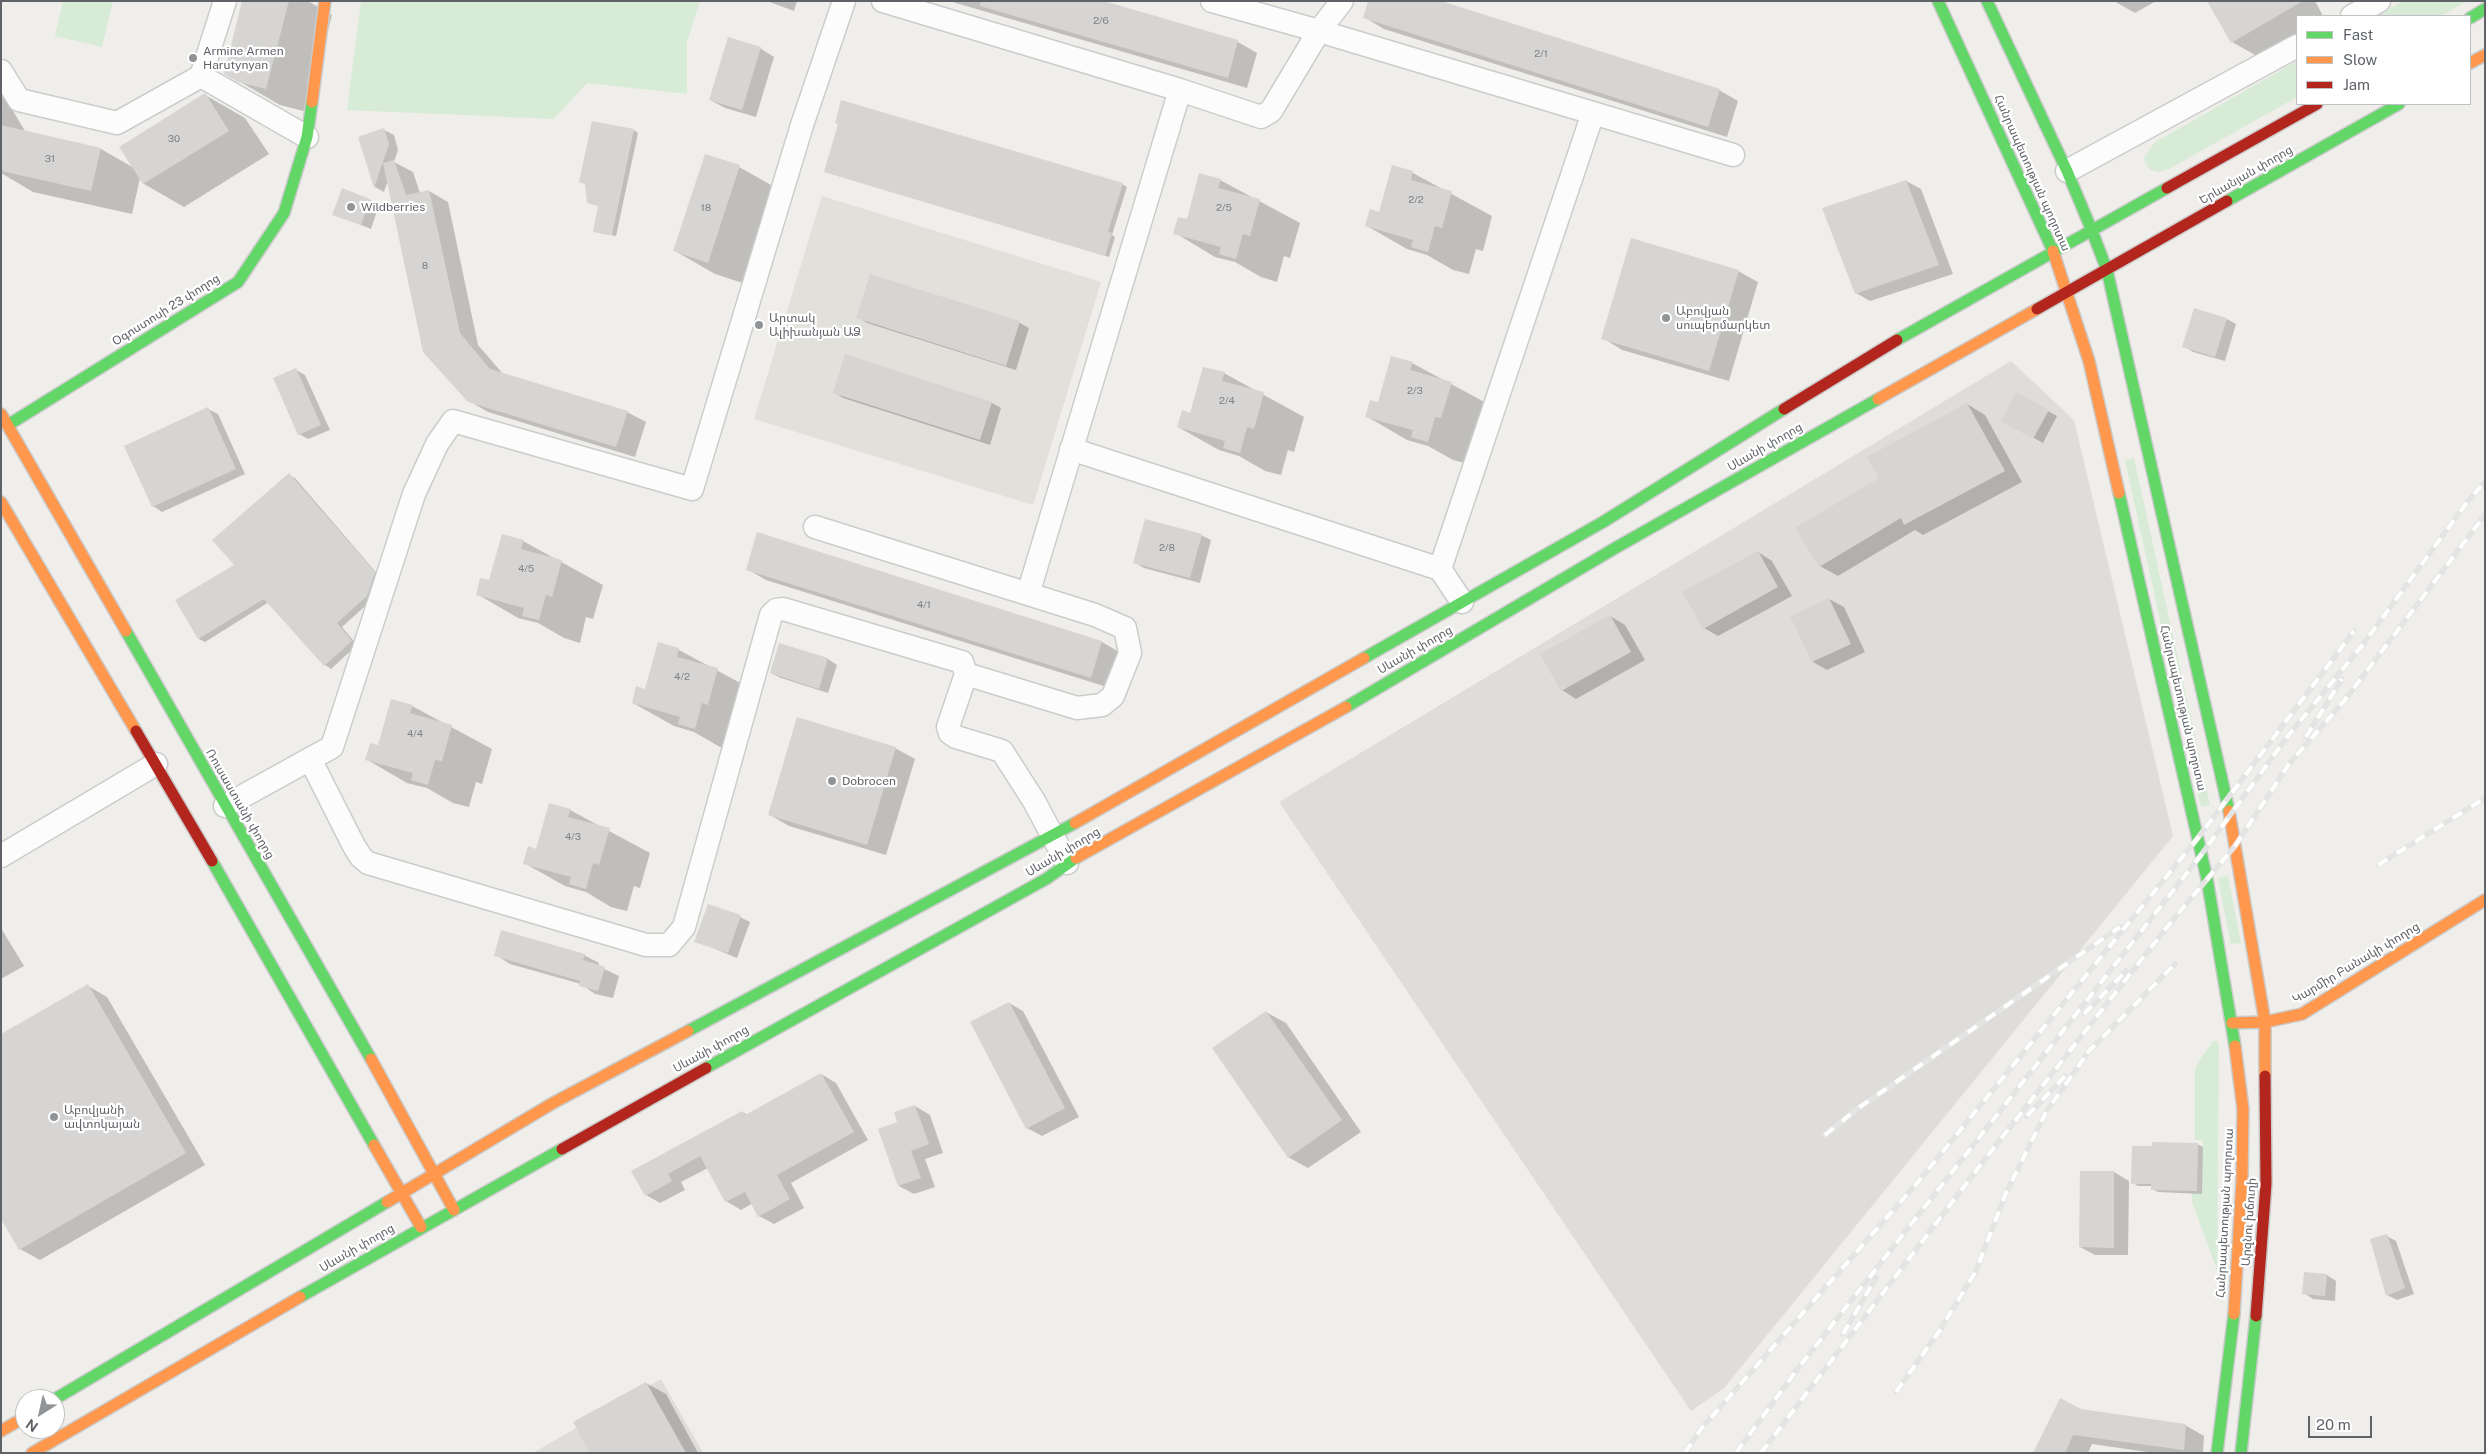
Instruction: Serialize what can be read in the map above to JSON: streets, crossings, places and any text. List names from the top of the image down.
{
  "streets": {
    "main road": [
      "Հանրապետության պողոտա",
      "Երևանյան փողոց",
      "Օգոստոսի 23 փողոց",
      "Սևանի փողոց",
      "Ռուսաստանի փողոց",
      "Կարմիր Բանակի փողոց",
      "Արզնու խճուղի"
    ]
  },
  "crossings": [
    ["Հանրապետության պողոտա", "Երևանյան փողոց"],
    ["Հանրապետության պողոտա", "Սևանի փողոց"],
    ["Հանրապետության պողոտա", "Կարմիր Բանակի փողոց"],
    ["Հանրապետության պողոտա", "Արզնու խճուղի"],
    ["Երևանյան փողոց", "Սևանի փողոց"],
    ["Օգոստոսի 23 փողոց", "Ռուսաստանի փողոց"],
    ["Սևանի փողոց", "Ռուսաստանի փողոց"],
    ["Կարմիր Բանակի փողոց", "Արզնու խճուղի"]
  ],
  "places": [
    "Armine Armen Harutynyan",
    "Wildberries",
    "Աբովյան սուպերմարկետ",
    "Արտակ Ալիխանյան ԱՁ",
    "Dobrocen",
    "Աբովյանի ավտոկայան"
  ],
  "house_numbers": [
    "2/6",
    "2/1",
    "30",
    "31",
    "2/2",
    "18",
    "2/5",
    "8",
    "2/3",
    "2/4",
    "2/8",
    "4/5",
    "4/1",
    "4/2",
    "4/4",
    "4/3"
  ],
  "legend": ["Fast", "Slow", "Jam"],
  "scale_bar": "20 m",
  "north": "bottom left"
}
